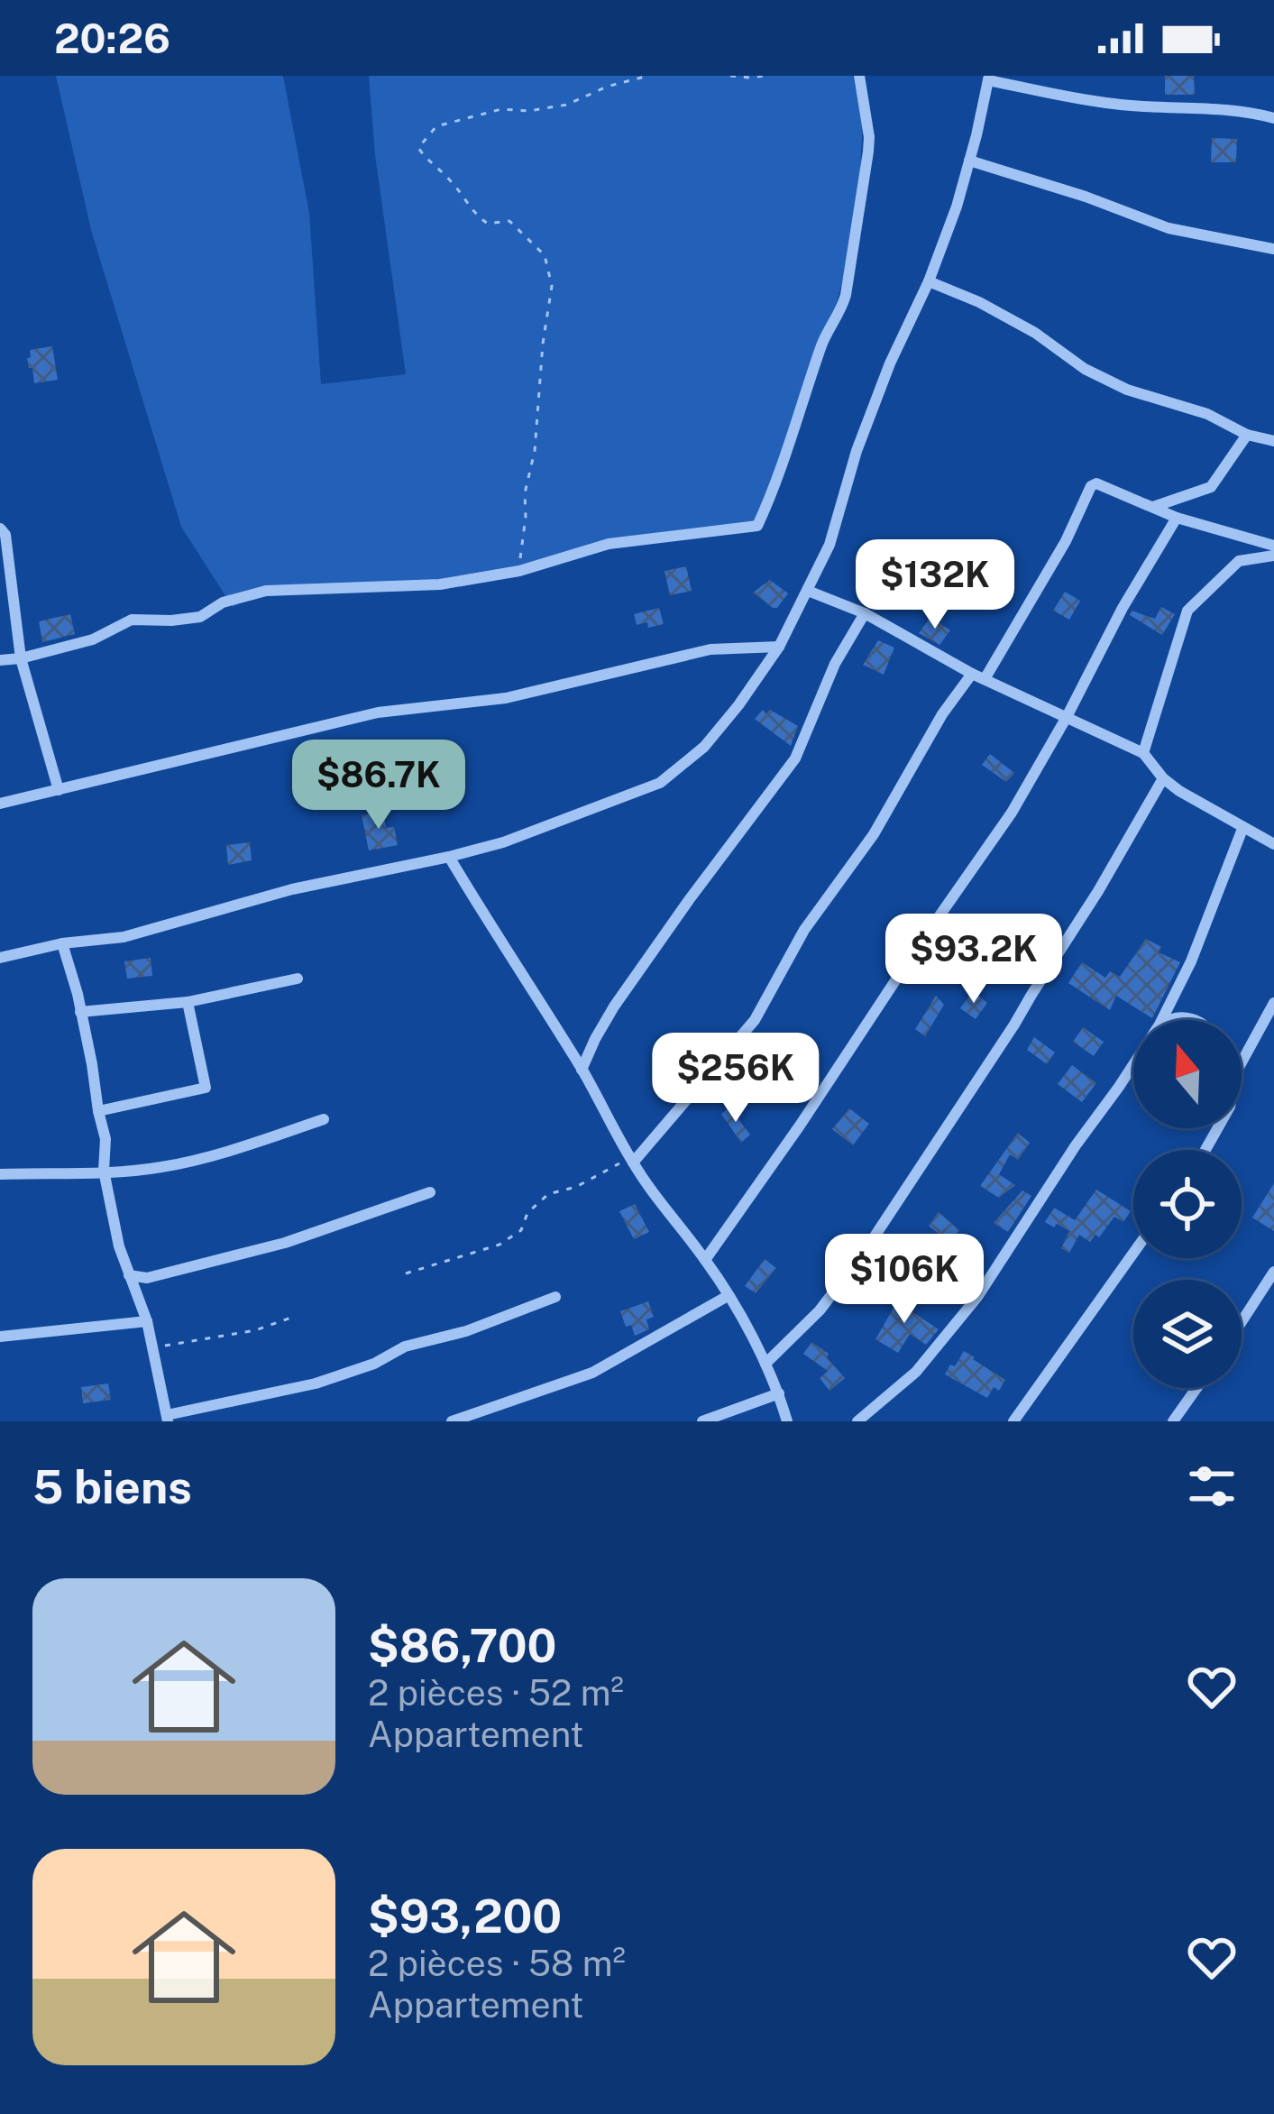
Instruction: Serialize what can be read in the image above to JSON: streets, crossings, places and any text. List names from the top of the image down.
{
  "north": "top",
  "page": {
    "status": "20:26",
    "price": [
      "$132K",
      "$86.7K",
      "$93.2K",
      "$256K",
      "$106K"
    ],
    "heading": "5 biens",
    "list": [
      {
        "name": "$86,700",
        "note": "2 pièces · 52 m² · Appartement"
      },
      {
        "name": "$93,200",
        "note": "2 pièces · 58 m² · Appartement"
      }
    ]
  }
}
